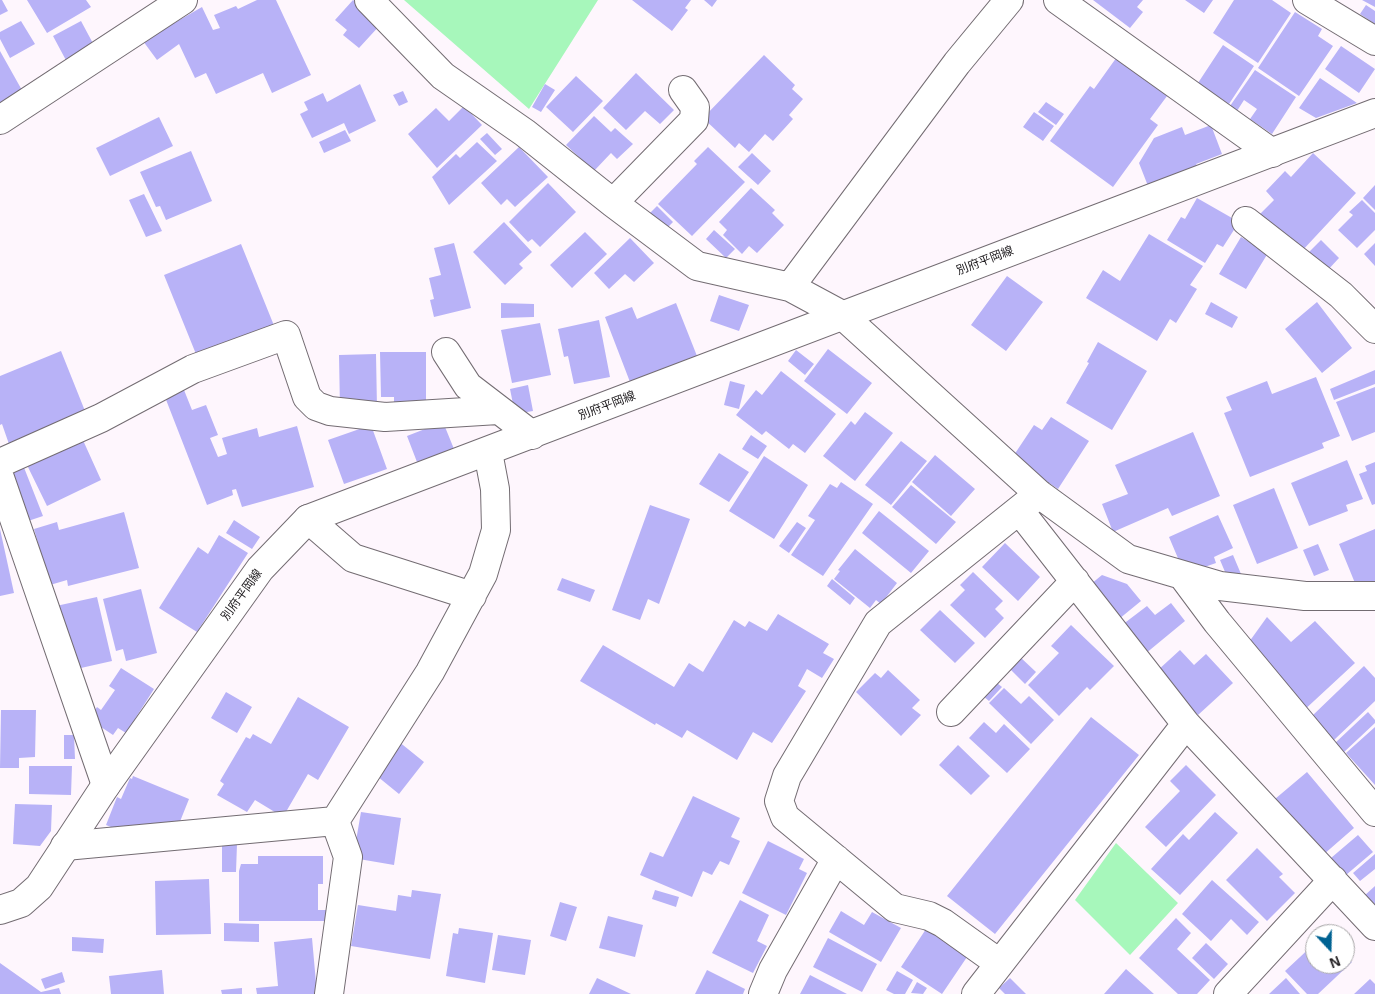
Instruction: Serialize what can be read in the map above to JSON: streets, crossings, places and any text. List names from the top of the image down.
{
  "streets": {
    "street": ["別府平岡線"]
  },
  "north": "bottom"
}
